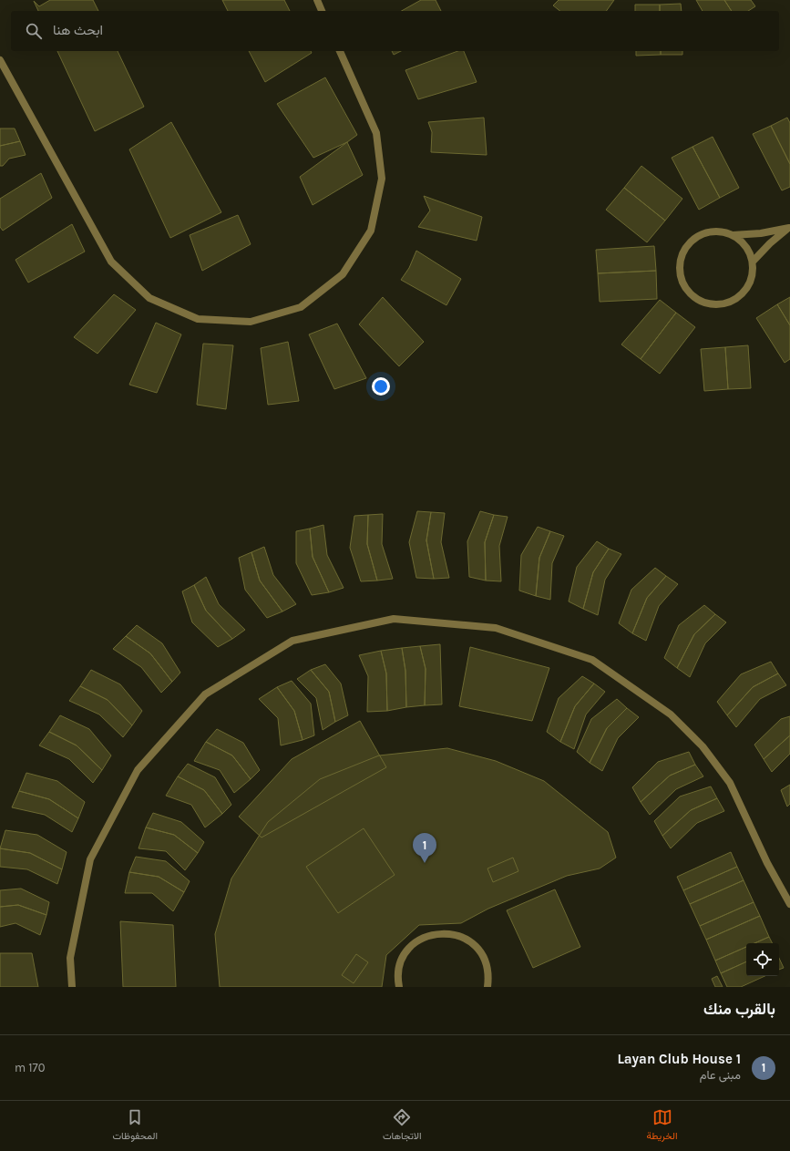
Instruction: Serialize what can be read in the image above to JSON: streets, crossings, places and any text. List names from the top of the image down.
{
  "page": {
    "search": "ابحث هنا",
    "pins": "1",
    "heading": "بالقرب منك",
    "list": [
      {
        "mark": "1",
        "name": "Layan Club House 1",
        "note": "مبنى عام",
        "value": "170 m"
      }
    ],
    "nav": ["الخريطة", "الاتجاهات", "المحفوظات"]
  }
}
